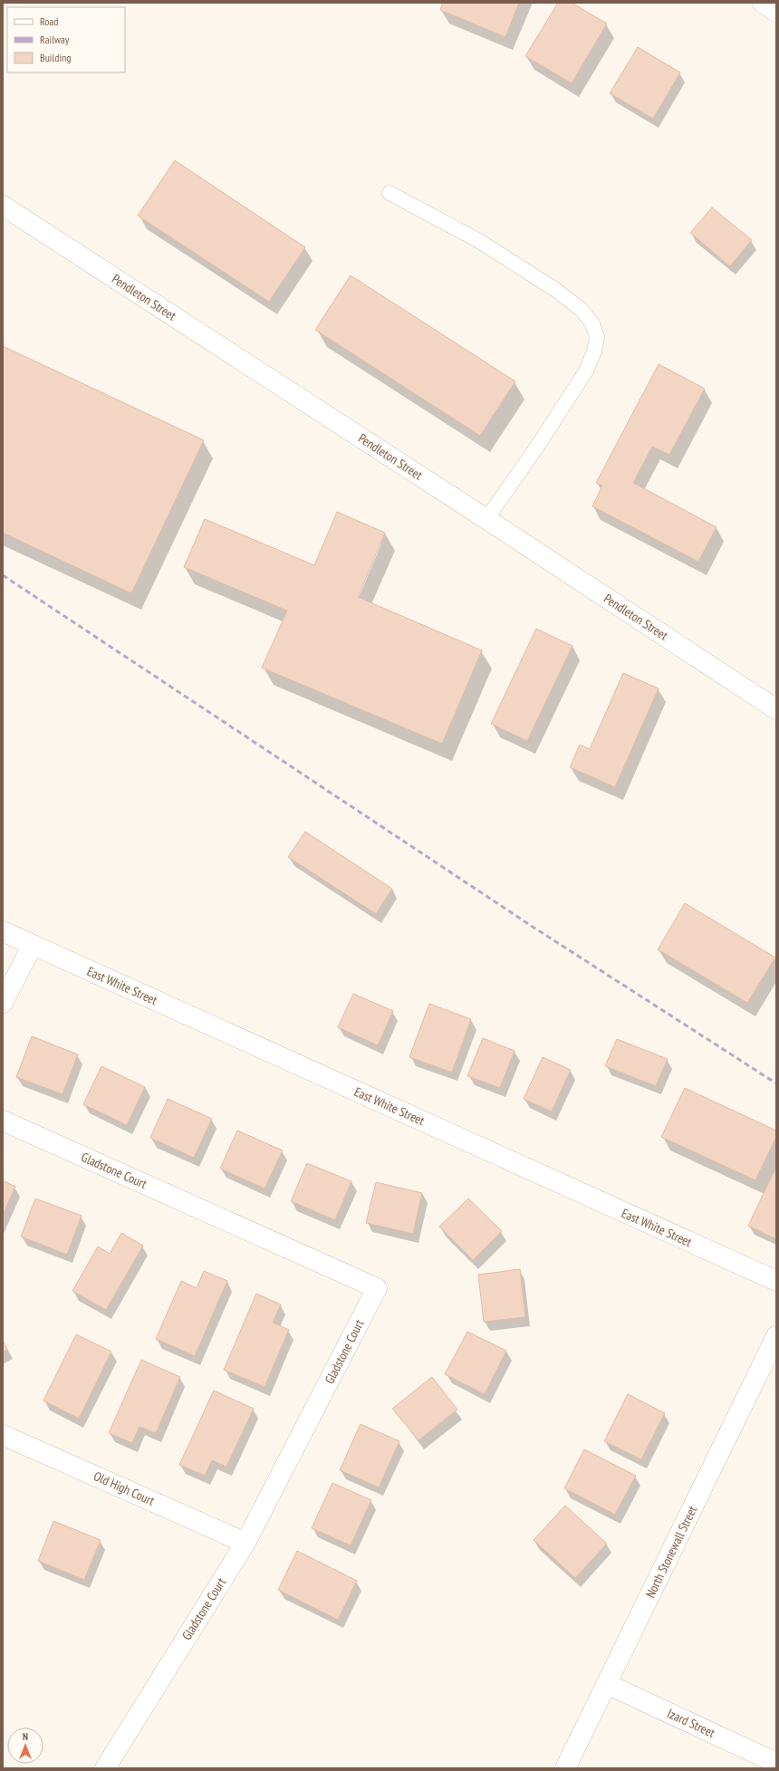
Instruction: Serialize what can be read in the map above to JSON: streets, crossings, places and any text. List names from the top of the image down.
{
  "streets": {
    "street": [
      "Pendleton Street",
      "East White Street",
      "Gladstone Court",
      "Old High Court",
      "North Stonewall Street",
      "Izard Street"
    ]
  },
  "crossings": [
    ["Gladstone Court", "Old High Court"],
    ["North Stonewall Street", "Izard Street"]
  ],
  "legend": ["Road", "Railway", "Building"],
  "north": "top"
}
